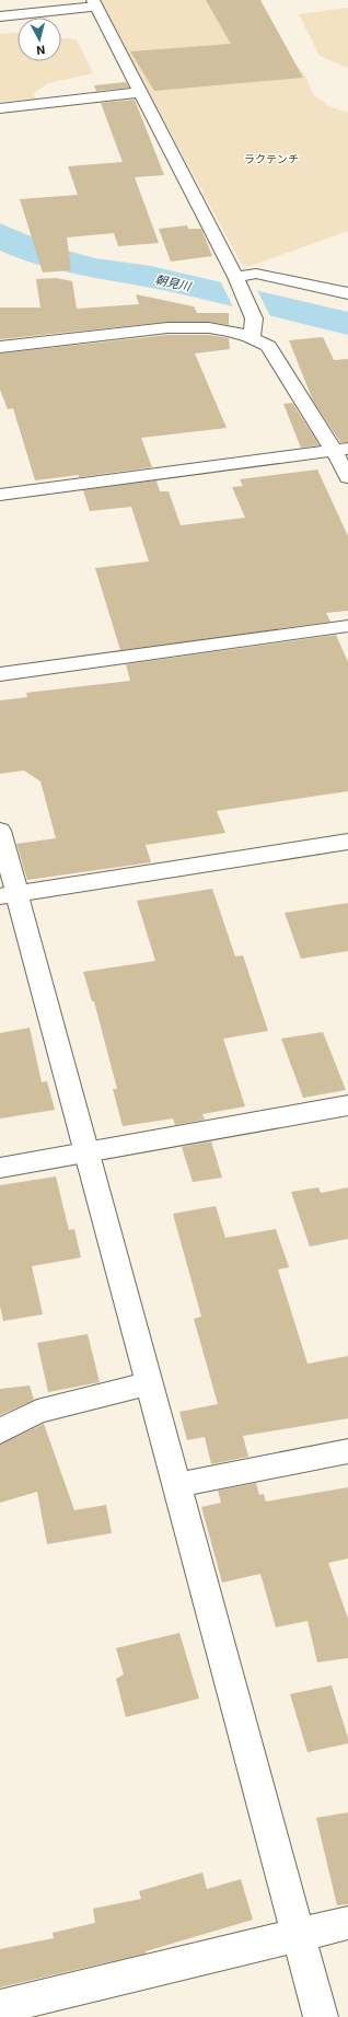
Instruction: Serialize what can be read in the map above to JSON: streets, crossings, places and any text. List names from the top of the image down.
{
  "water": ["朝見川"],
  "parks": ["ラクテンチ"],
  "north": "bottom"
}
